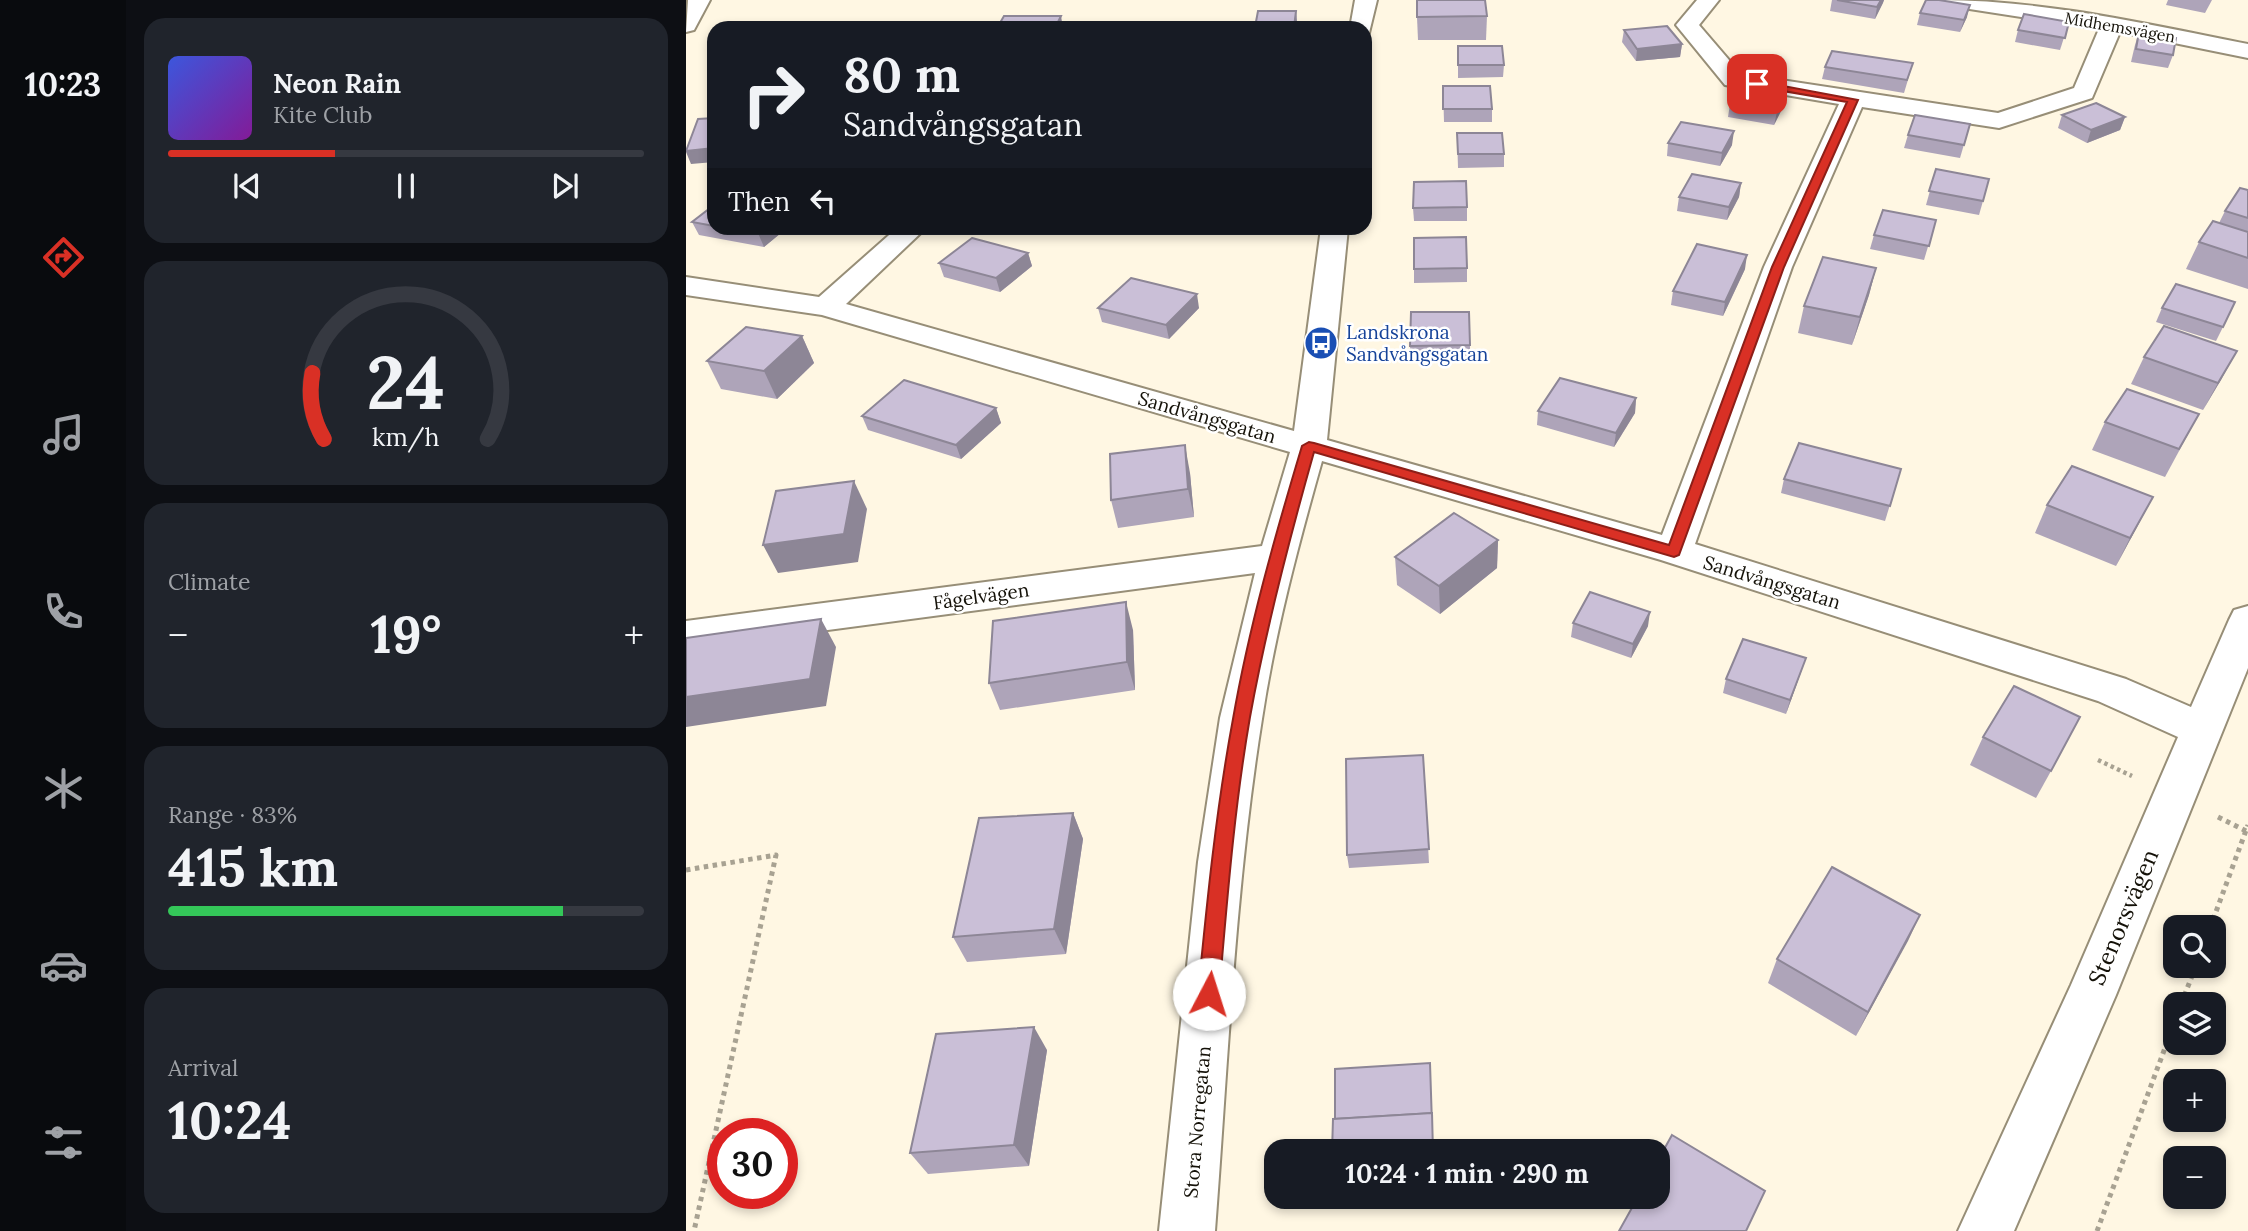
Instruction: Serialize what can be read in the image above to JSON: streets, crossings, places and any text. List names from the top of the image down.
{
  "streets": {
    "street": [
      "Midhemsvägen",
      "Sandvångsgatan",
      "Fågelvägen",
      "Stenorsvägen",
      "Stora Norregatan"
    ]
  },
  "crossings": [
    ["Sandvångsgatan", "Stenorsvägen"],
    ["Sandvångsgatan", "Stora Norregatan"],
    ["Fågelvägen", "Stora Norregatan"]
  ],
  "places": {
    "bus stop": ["Landskrona Sandvångsgatan"]
  },
  "page": {
    "tabs": "10:23",
    "turn": ["80 m", "Sandvångsgatan"],
    "song": ["Neon Rain", "Kite Club"],
    "then": "Then",
    "tile": [
      "Climate",
      ["Range · 83%", "415 km"],
      ["Arrival", "10:24"]
    ],
    "heat": ["−", "19°", "+"],
    "map_buttons": ["+", "−"],
    "limit": "30",
    "trip": "10:24 · 1 min · 290 m",
    "gauge": ["24", "km/h"]
  }
}
